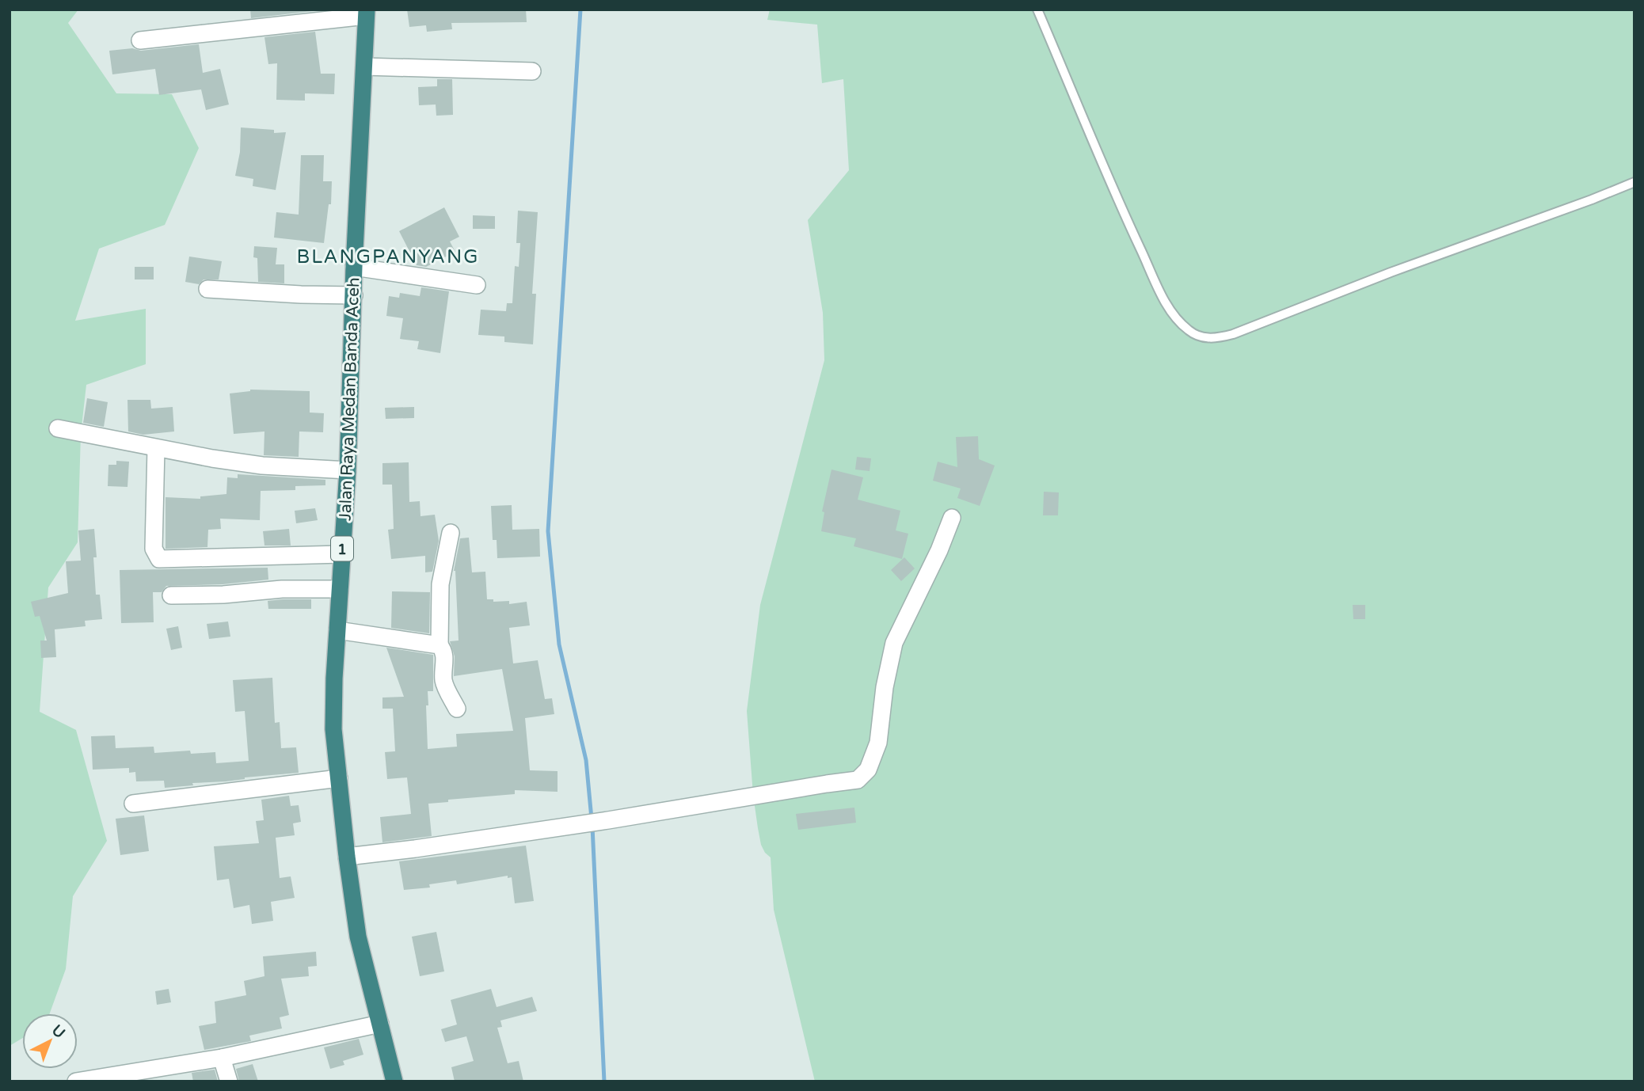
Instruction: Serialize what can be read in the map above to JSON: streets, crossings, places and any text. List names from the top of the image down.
{
  "streets": {
    "highway": ["Jalan Raya Medan Banda Aceh", "1"]
  },
  "districts": ["BLANGPANYANG"],
  "north": "top right"
}
